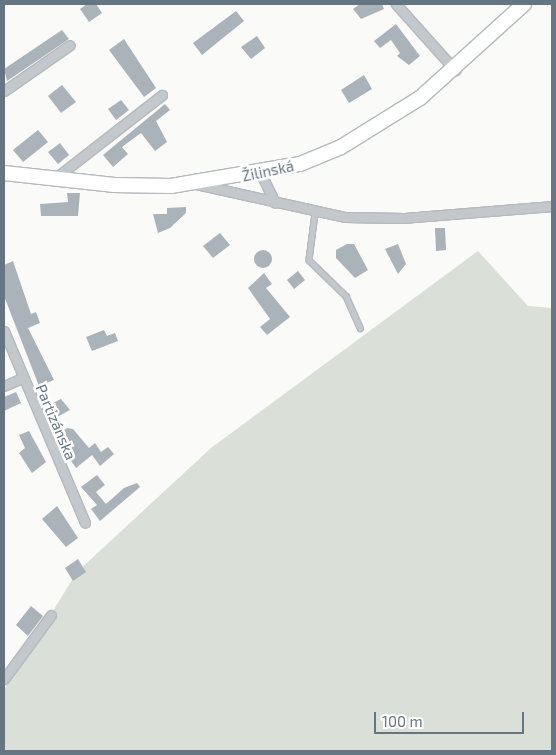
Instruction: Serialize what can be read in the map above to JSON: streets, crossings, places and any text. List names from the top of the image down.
{
  "streets": {
    "main road": ["Žilinská"],
    "street": ["Partizánska"]
  },
  "scale_bar": "100 m"
}
